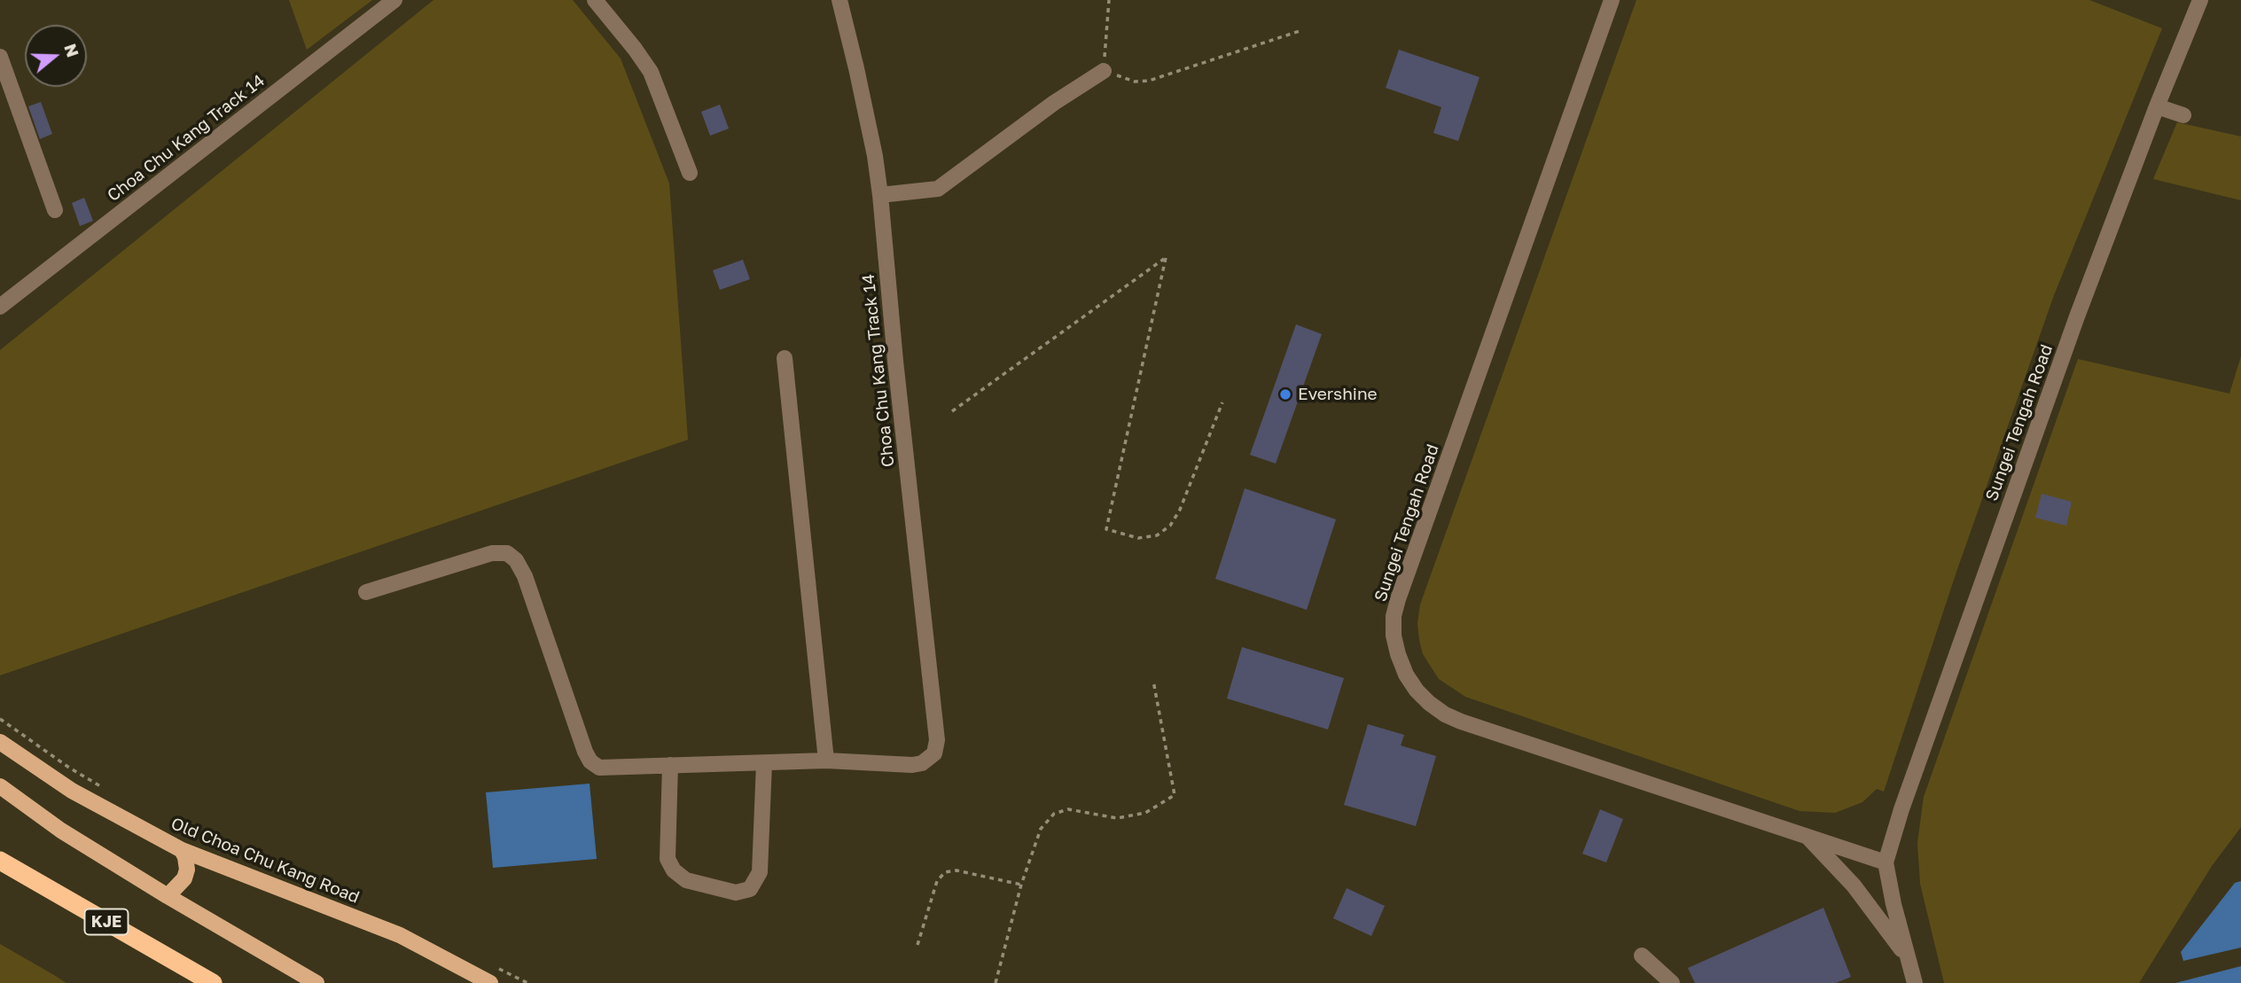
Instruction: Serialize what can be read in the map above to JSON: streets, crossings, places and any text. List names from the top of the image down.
{
  "streets": {
    "highway": ["KJE"],
    "main road": ["Old Choa Chu Kang Road"],
    "street": ["Choa Chu Kang Track 14", "Sungei Tengah Road"]
  },
  "places": ["Evershine"],
  "north": "right"
}
